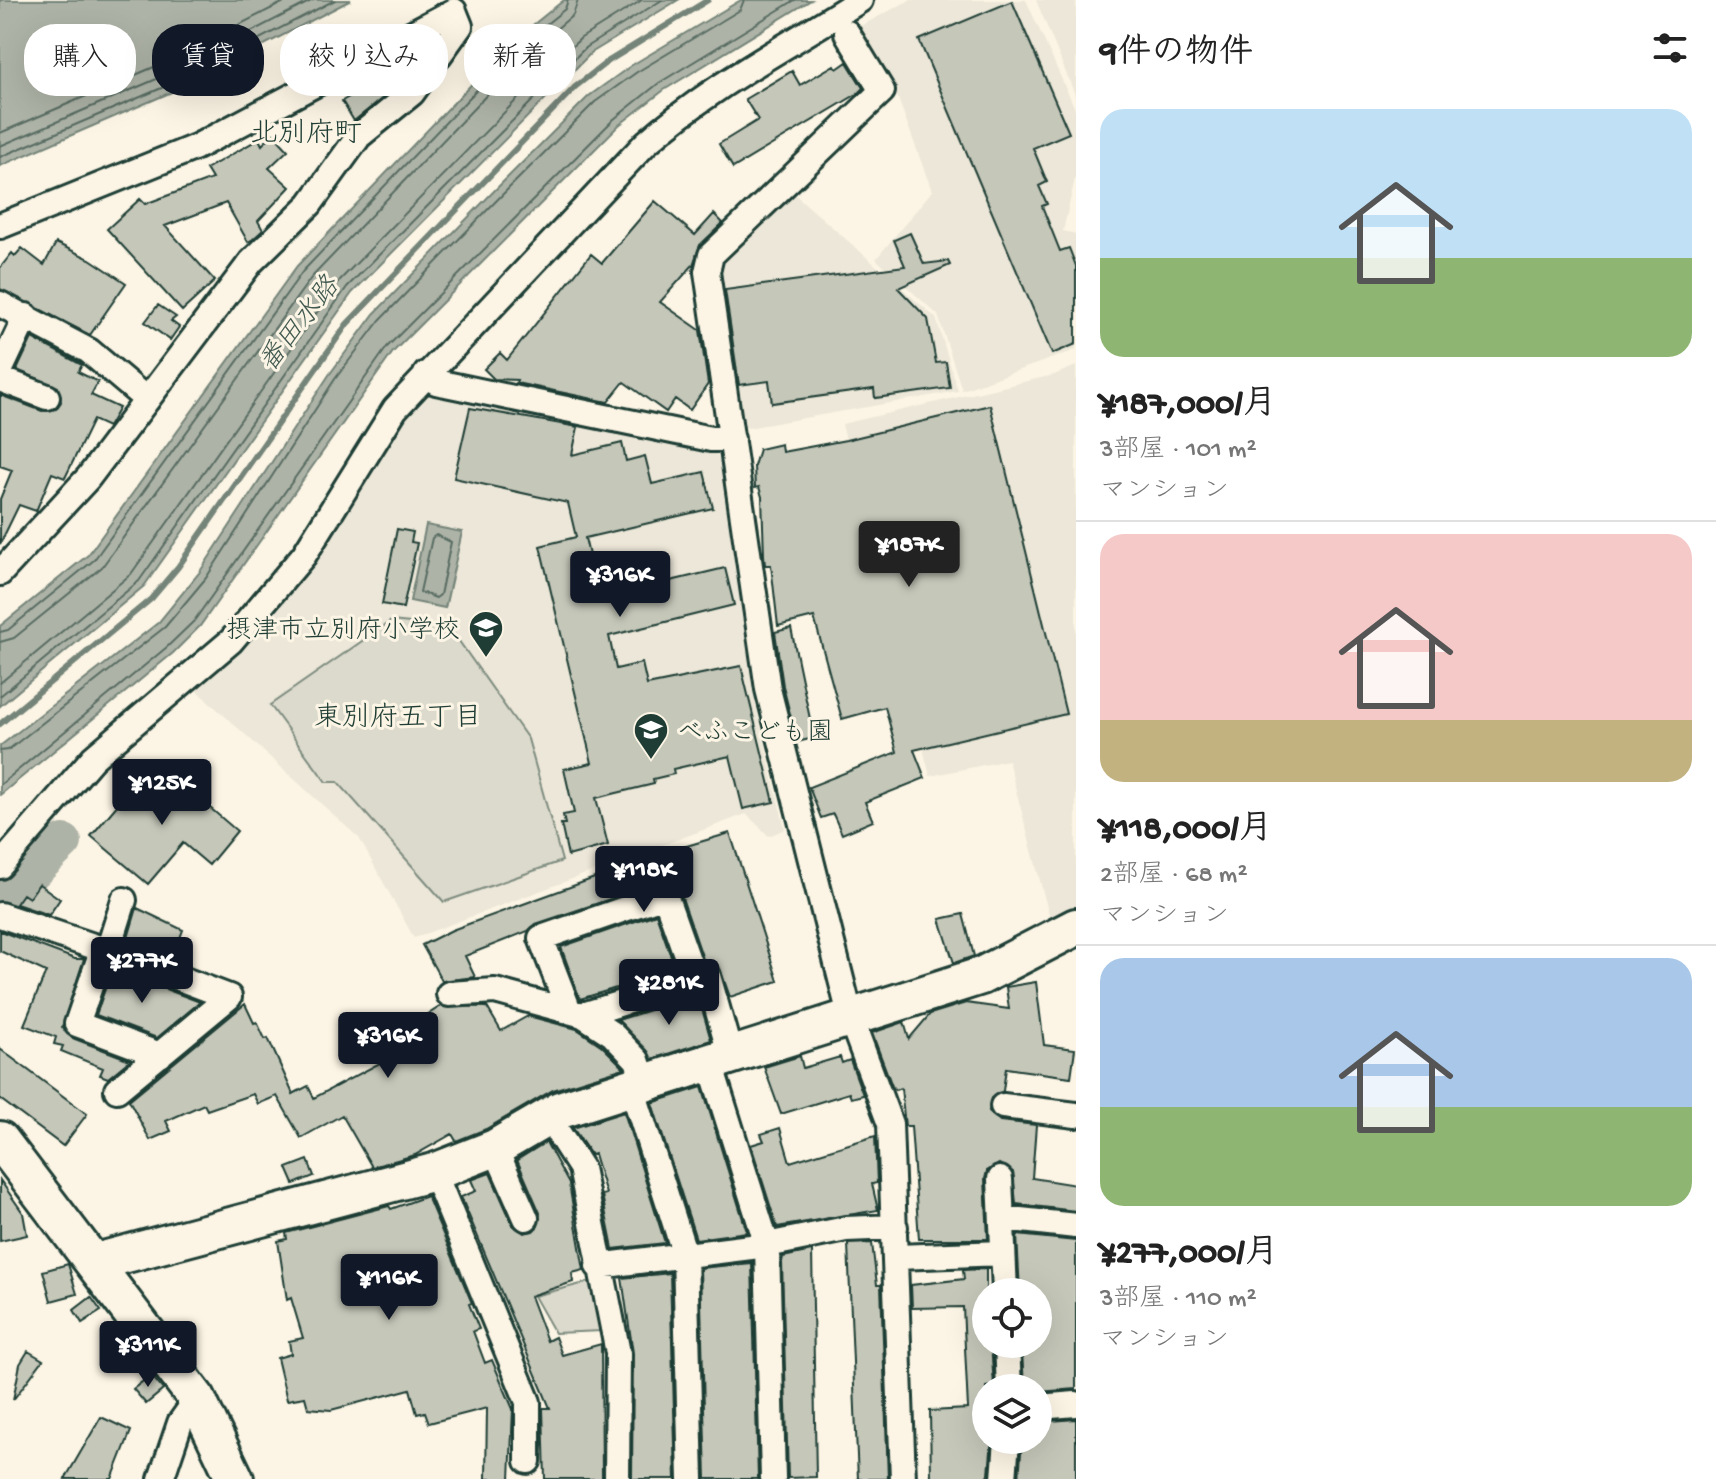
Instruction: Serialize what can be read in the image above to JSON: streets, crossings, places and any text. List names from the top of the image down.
{
  "districts": ["北別府町", "東別府五丁目"],
  "water": ["番田水路"],
  "places": {
    "school or university": ["摂津市立別府小学校", "べふこども園"]
  },
  "page": {
    "heading": "9件の物件",
    "chip": [
      "購入",
      "賃貸",
      "絞り込み",
      "新着"
    ],
    "list": [
      {
        "name": "¥187,000/月",
        "note": "3部屋 · 101 m² · マンション"
      },
      {
        "name": "¥118,000/月",
        "note": "2部屋 · 68 m² · マンション"
      },
      {
        "name": "¥277,000/月",
        "note": "3部屋 · 110 m² · マンション"
      }
    ],
    "price": [
      "¥187K",
      "¥316K",
      "¥125K",
      "¥118K",
      "¥277K",
      "¥281K",
      "¥316K",
      "¥116K",
      "¥311K"
    ]
  }
}
